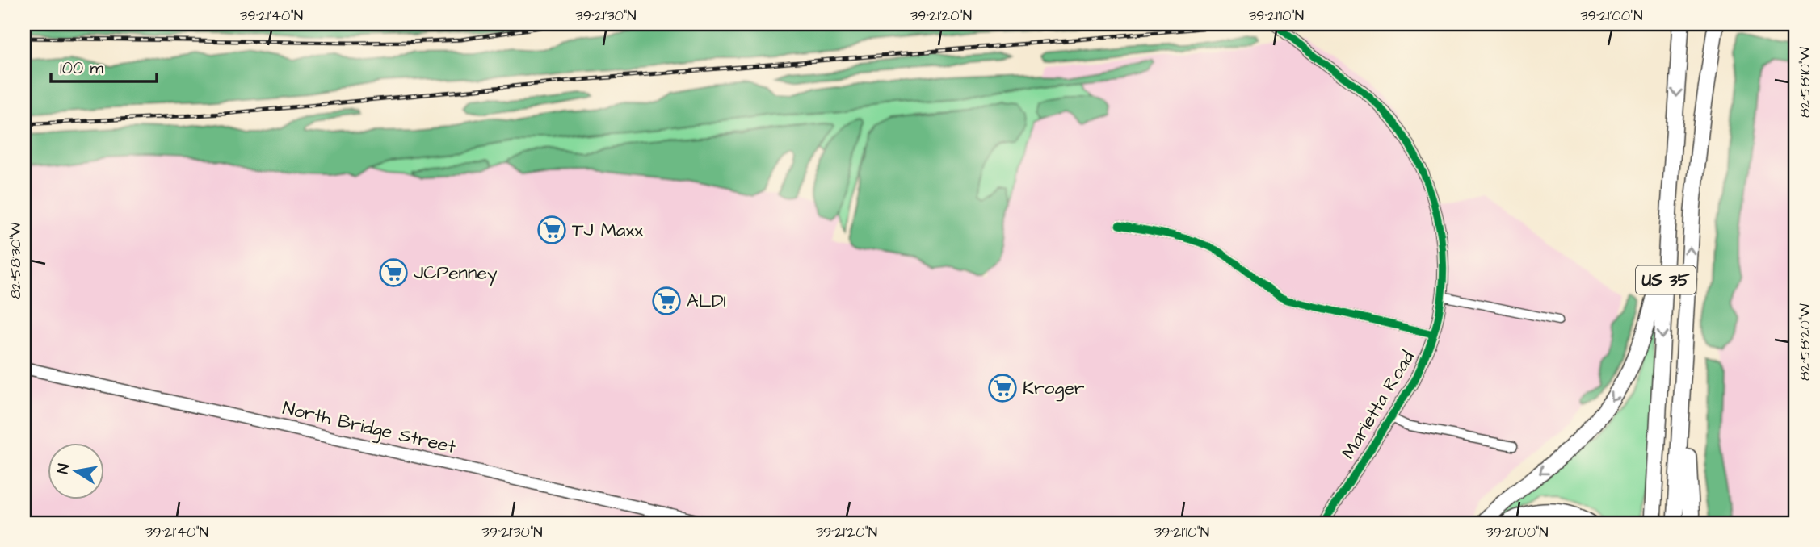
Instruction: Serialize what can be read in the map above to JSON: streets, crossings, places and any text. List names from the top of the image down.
{
  "streets": {
    "highway": ["US 35"],
    "main road": ["North Bridge Street"],
    "street": ["Marietta Road"]
  },
  "places": {
    "supermarket": [
      "TJ Maxx",
      "JCPenney",
      "ALDI",
      "Kroger"
    ]
  },
  "scale_bar": "100 m",
  "north": "left",
  "coordinates": [
    "39°21'40\"N",
    "39°21'30\"N",
    "39°21'20\"N",
    "39°21'10\"N",
    "39°21'00\"N",
    "82°58'10\"W",
    "82°58'30\"W",
    "82°58'20\"W"
  ]
}
